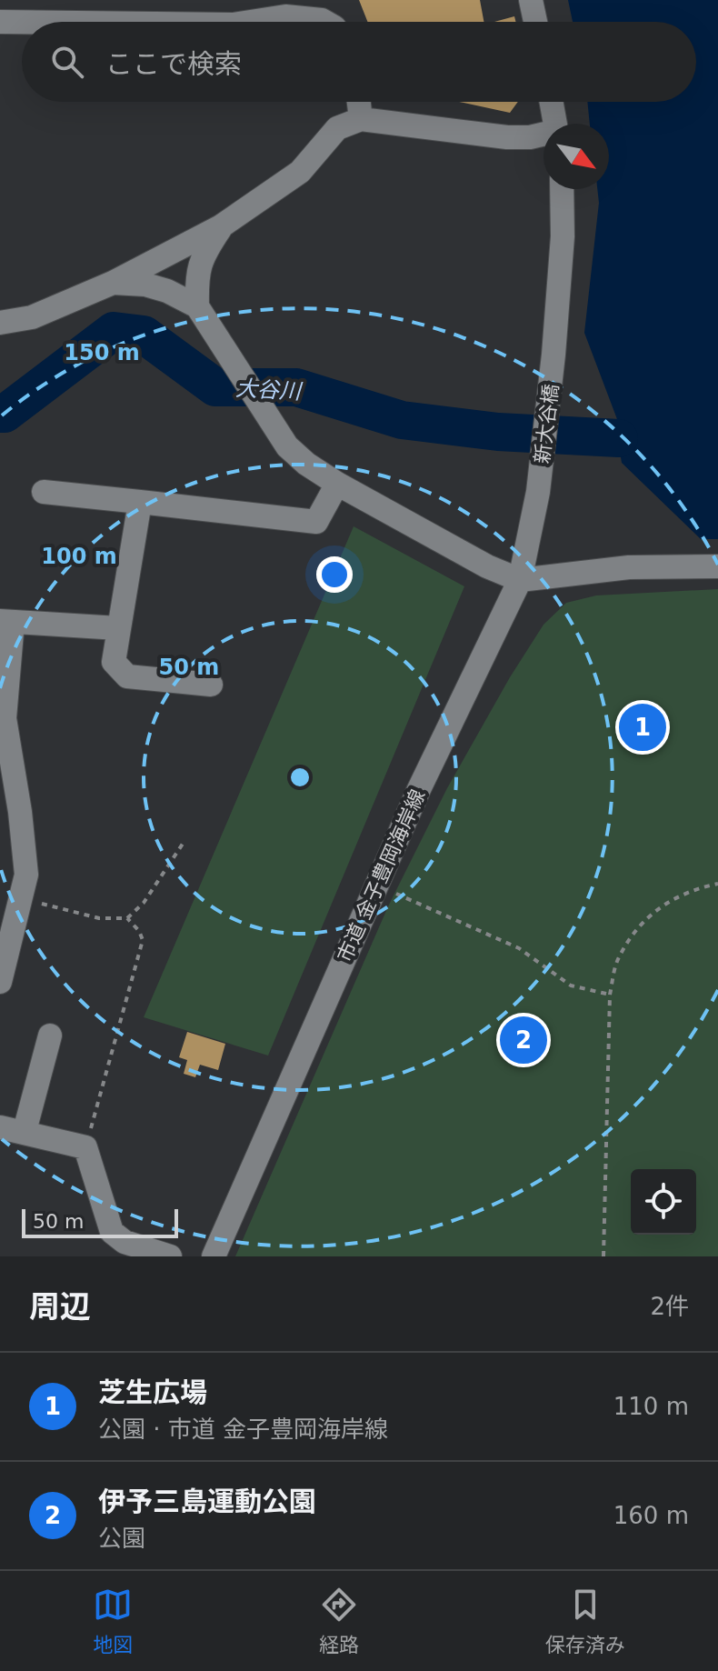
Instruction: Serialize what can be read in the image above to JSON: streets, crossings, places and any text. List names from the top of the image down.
{
  "streets": {
    "street": ["新大谷橋", "市道 金子豊岡海岸線"]
  },
  "crossings": [
    ["新大谷橋", "市道 金子豊岡海岸線"]
  ],
  "water": ["大谷川"],
  "scale_bar": "50 m",
  "north": "bottom right",
  "page": {
    "search": "ここで検索",
    "pins": ["1", "2"],
    "scale": "50 m",
    "heading": ["周辺", "2件"],
    "list": [
      {
        "mark": "1",
        "name": "芝生広場",
        "note": "公園 · 市道 金子豊岡海岸線",
        "value": "110 m"
      },
      {
        "mark": "2",
        "name": "伊予三島運動公園",
        "note": "公園",
        "value": "160 m"
      }
    ],
    "nav": ["地図", "経路", "保存済み"]
  },
  "rings": ["150 m", "100 m", "50 m"]
}
